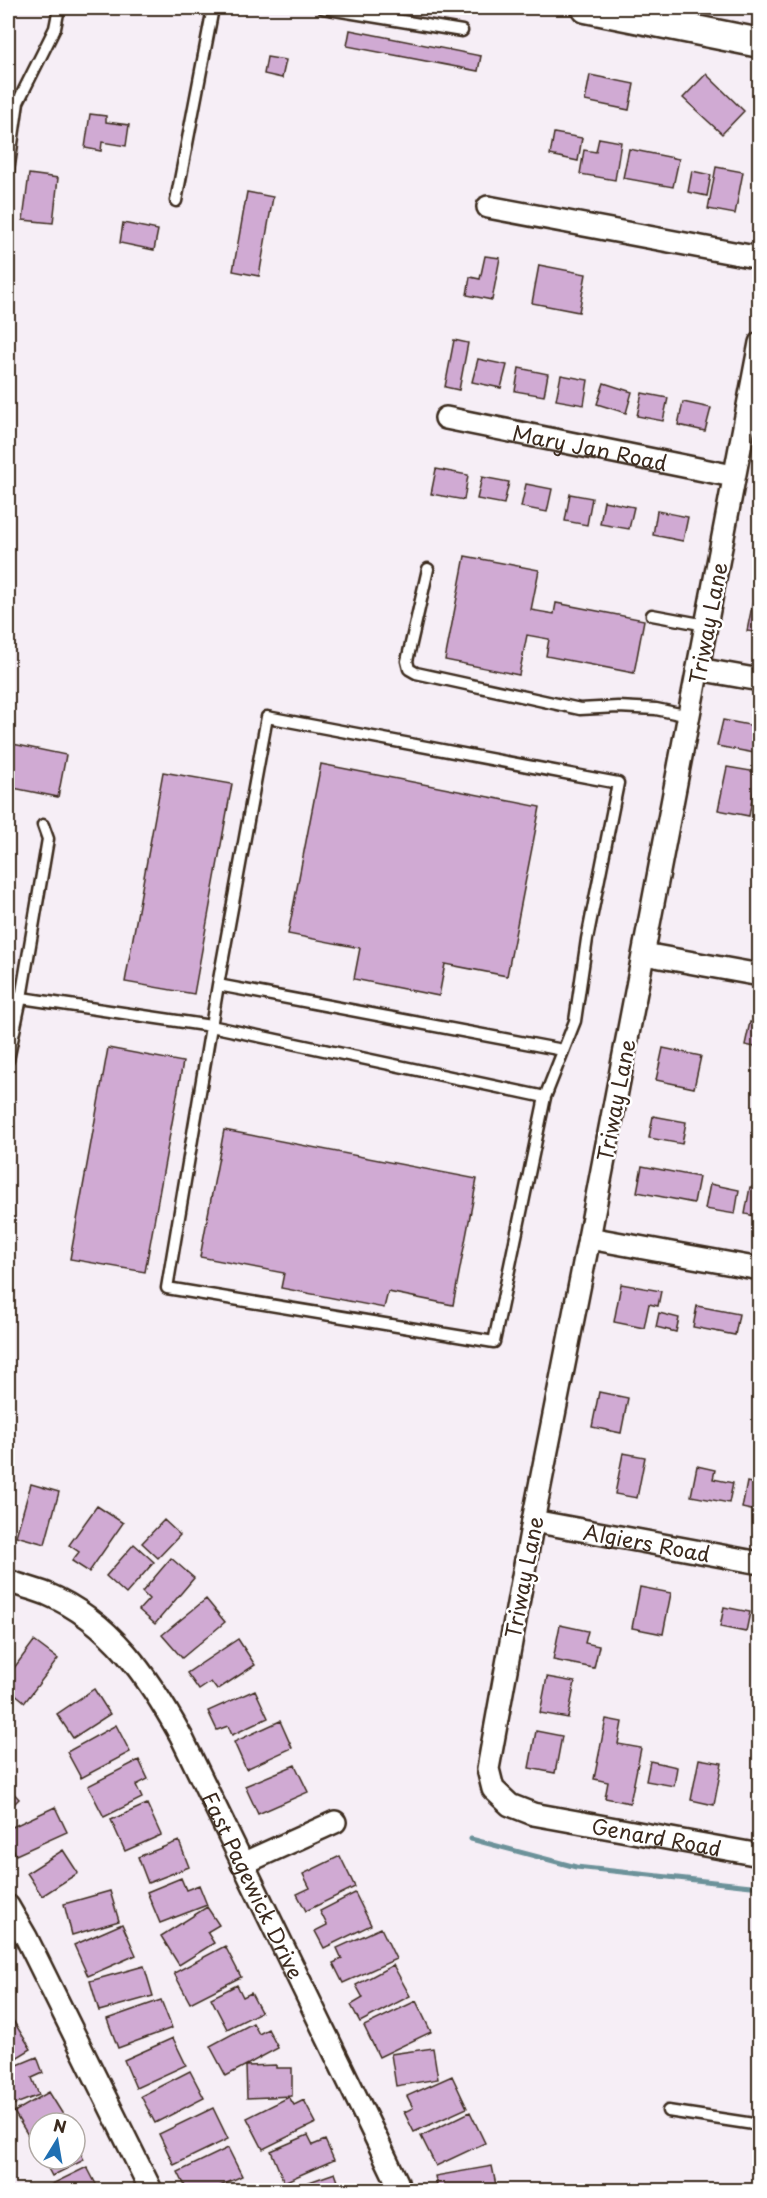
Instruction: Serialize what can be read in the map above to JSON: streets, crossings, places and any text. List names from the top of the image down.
{
  "streets": {
    "street": [
      "Mary Jan Road",
      "Triway Lane",
      "Algiers Road",
      "Genard Road",
      "East Pagewick Drive"
    ]
  },
  "crossings": [
    ["Mary Jan Road", "Triway Lane"],
    ["Triway Lane", "Algiers Road"],
    ["Triway Lane", "Genard Road"]
  ],
  "north": "top"
}
